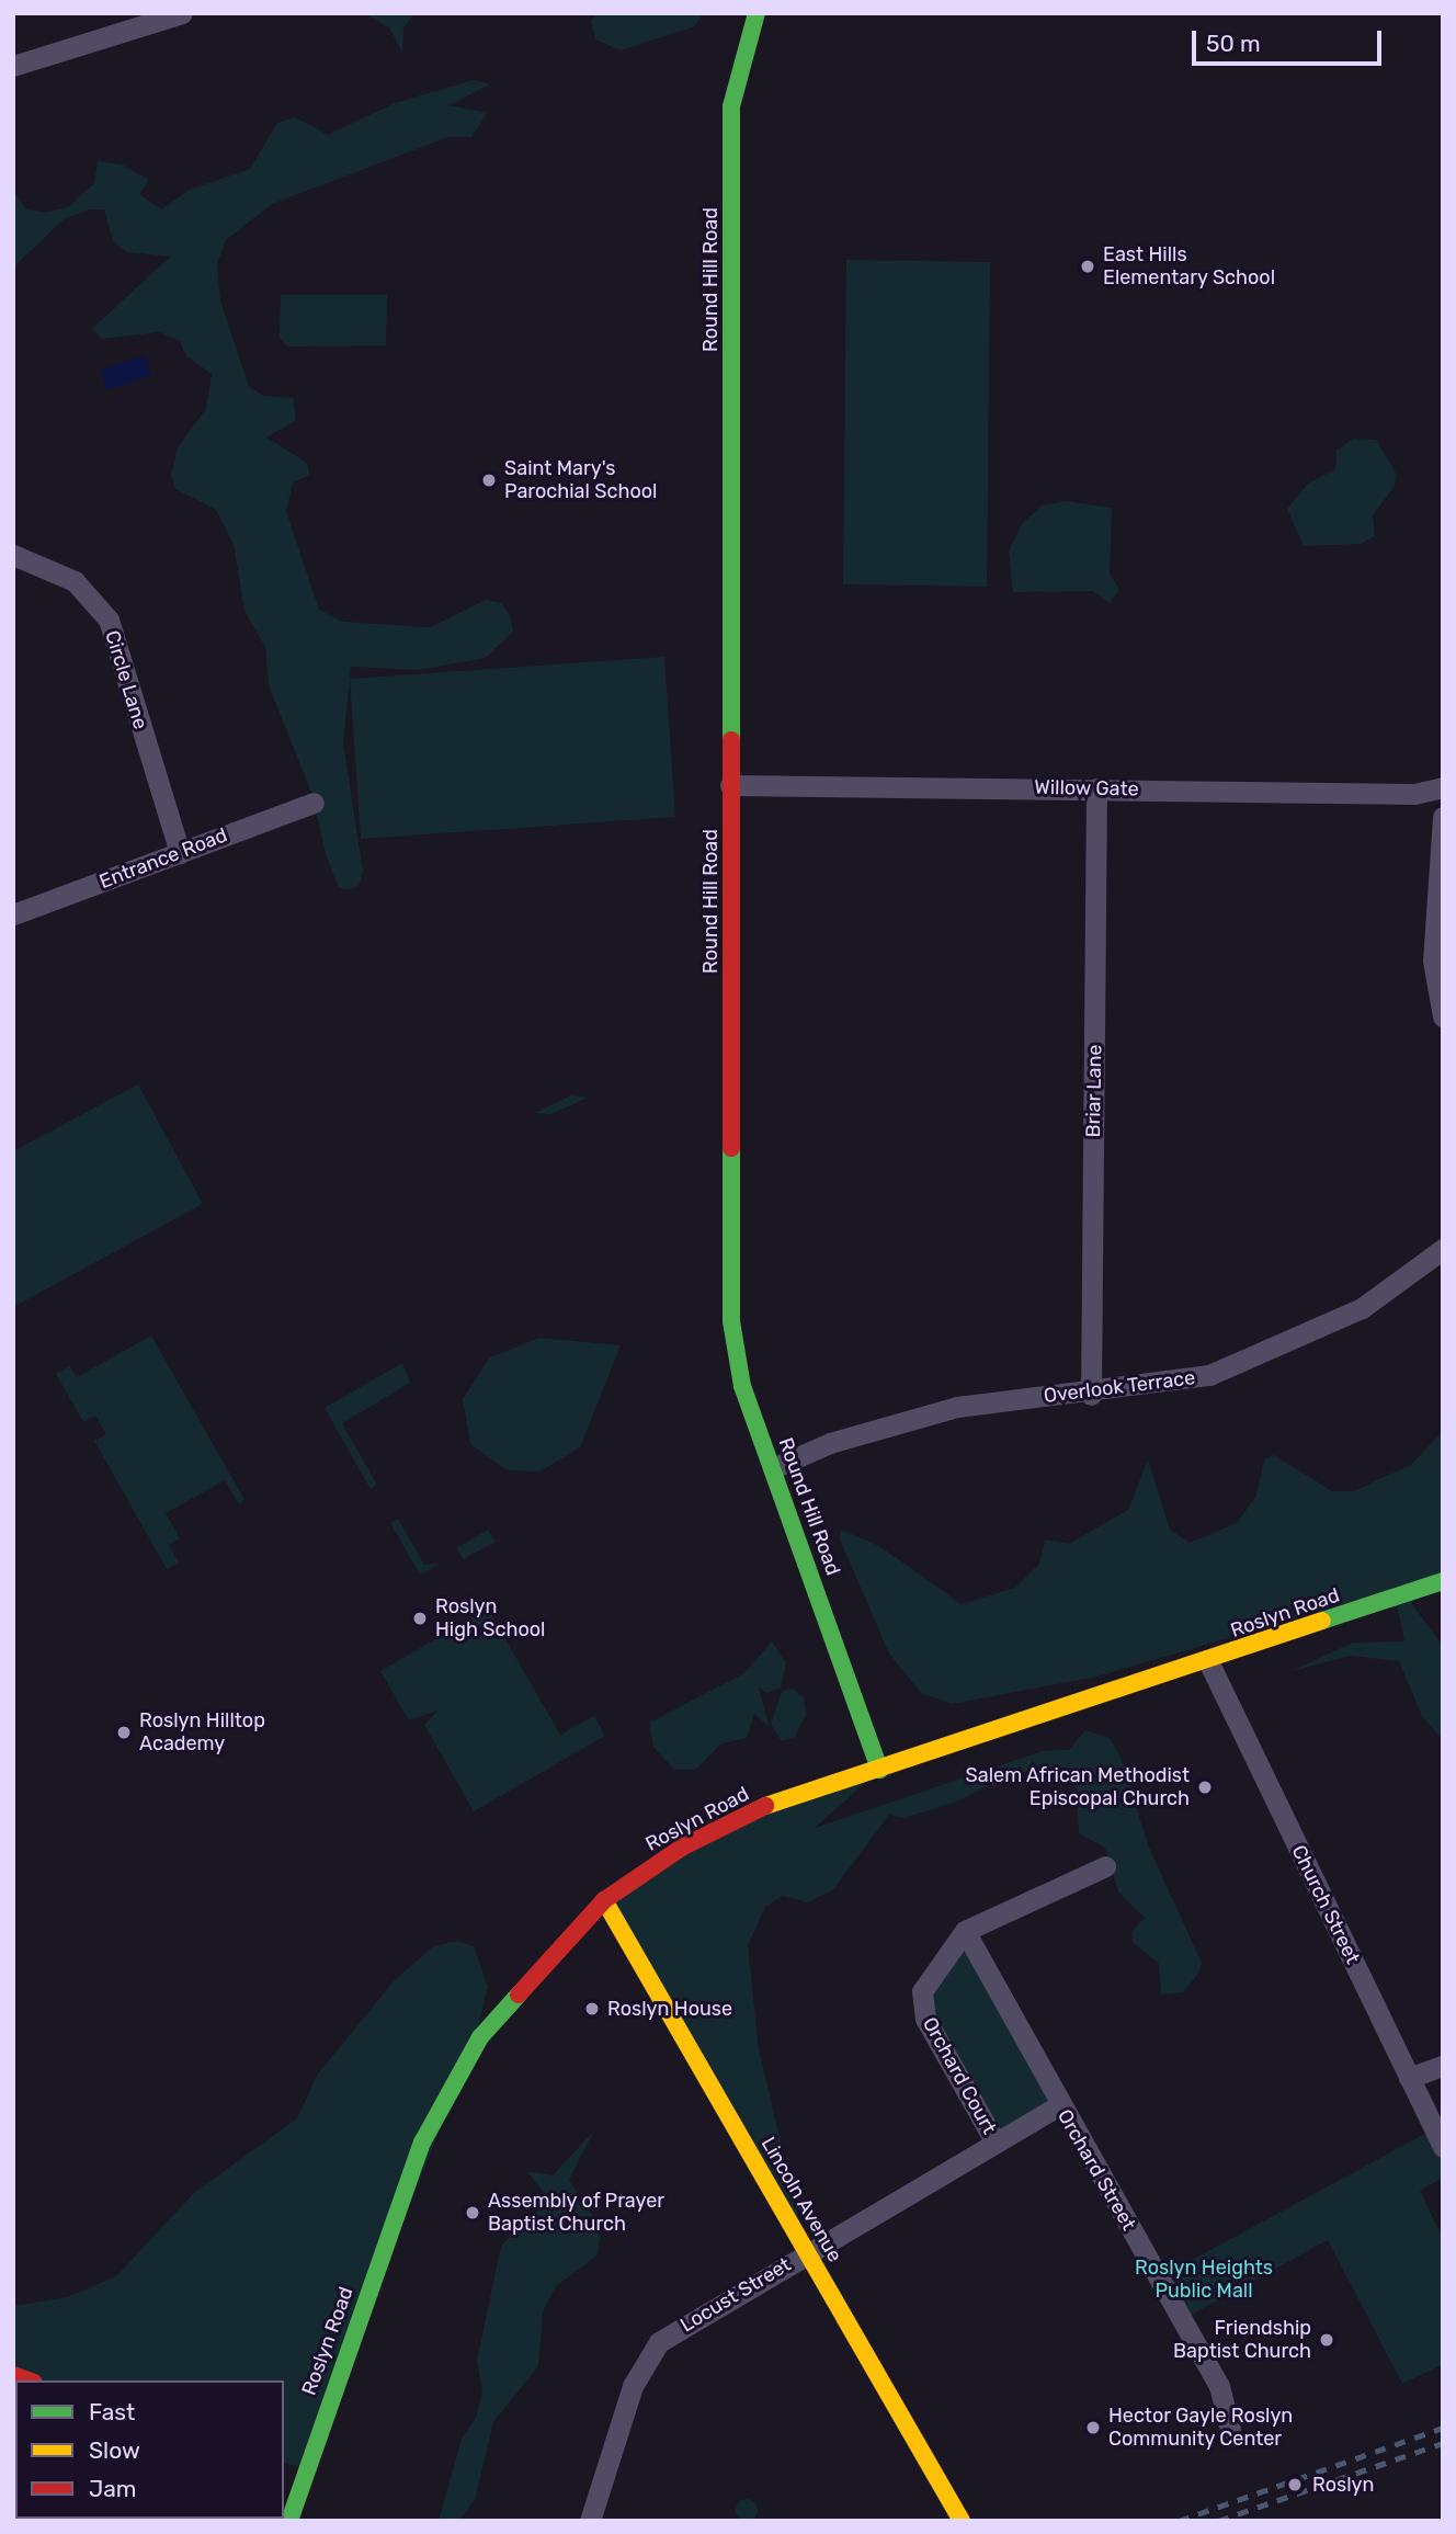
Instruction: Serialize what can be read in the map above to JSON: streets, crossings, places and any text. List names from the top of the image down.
{
  "streets": {
    "street": [
      "Round Hill Road",
      "Circle Lane",
      "Willow Gate",
      "Entrance Road",
      "Briar Lane",
      "Overlook Terrace",
      "Roslyn Road",
      "Church Street",
      "Orchard Court",
      "Orchard Street",
      "Lincoln Avenue",
      "Locust Street"
    ]
  },
  "crossings": [
    ["Round Hill Road", "Willow Gate"],
    ["Round Hill Road", "Overlook Terrace"],
    ["Round Hill Road", "Roslyn Road"],
    ["Circle Lane", "Entrance Road"],
    ["Willow Gate", "Briar Lane"],
    ["Briar Lane", "Overlook Terrace"],
    ["Roslyn Road", "Church Street"],
    ["Roslyn Road", "Lincoln Avenue"],
    ["Orchard Court", "Orchard Street"],
    ["Orchard Court", "Locust Street"],
    ["Orchard Street", "Locust Street"],
    ["Lincoln Avenue", "Locust Street"]
  ],
  "parks": ["Roslyn Heights Public Mall"],
  "places": [
    "East Hills Elementary School",
    "Saint Mary's Parochial School",
    "Roslyn High School",
    "Roslyn Hilltop Academy",
    "Salem African Methodist Episcopal Church",
    "Roslyn House",
    "Assembly of Prayer Baptist Church",
    "Friendship Baptist Church",
    "Hector Gayle Roslyn Community Center",
    "Roslyn"
  ],
  "legend": ["Fast", "Slow", "Jam"],
  "scale_bar": "50 m"
}
